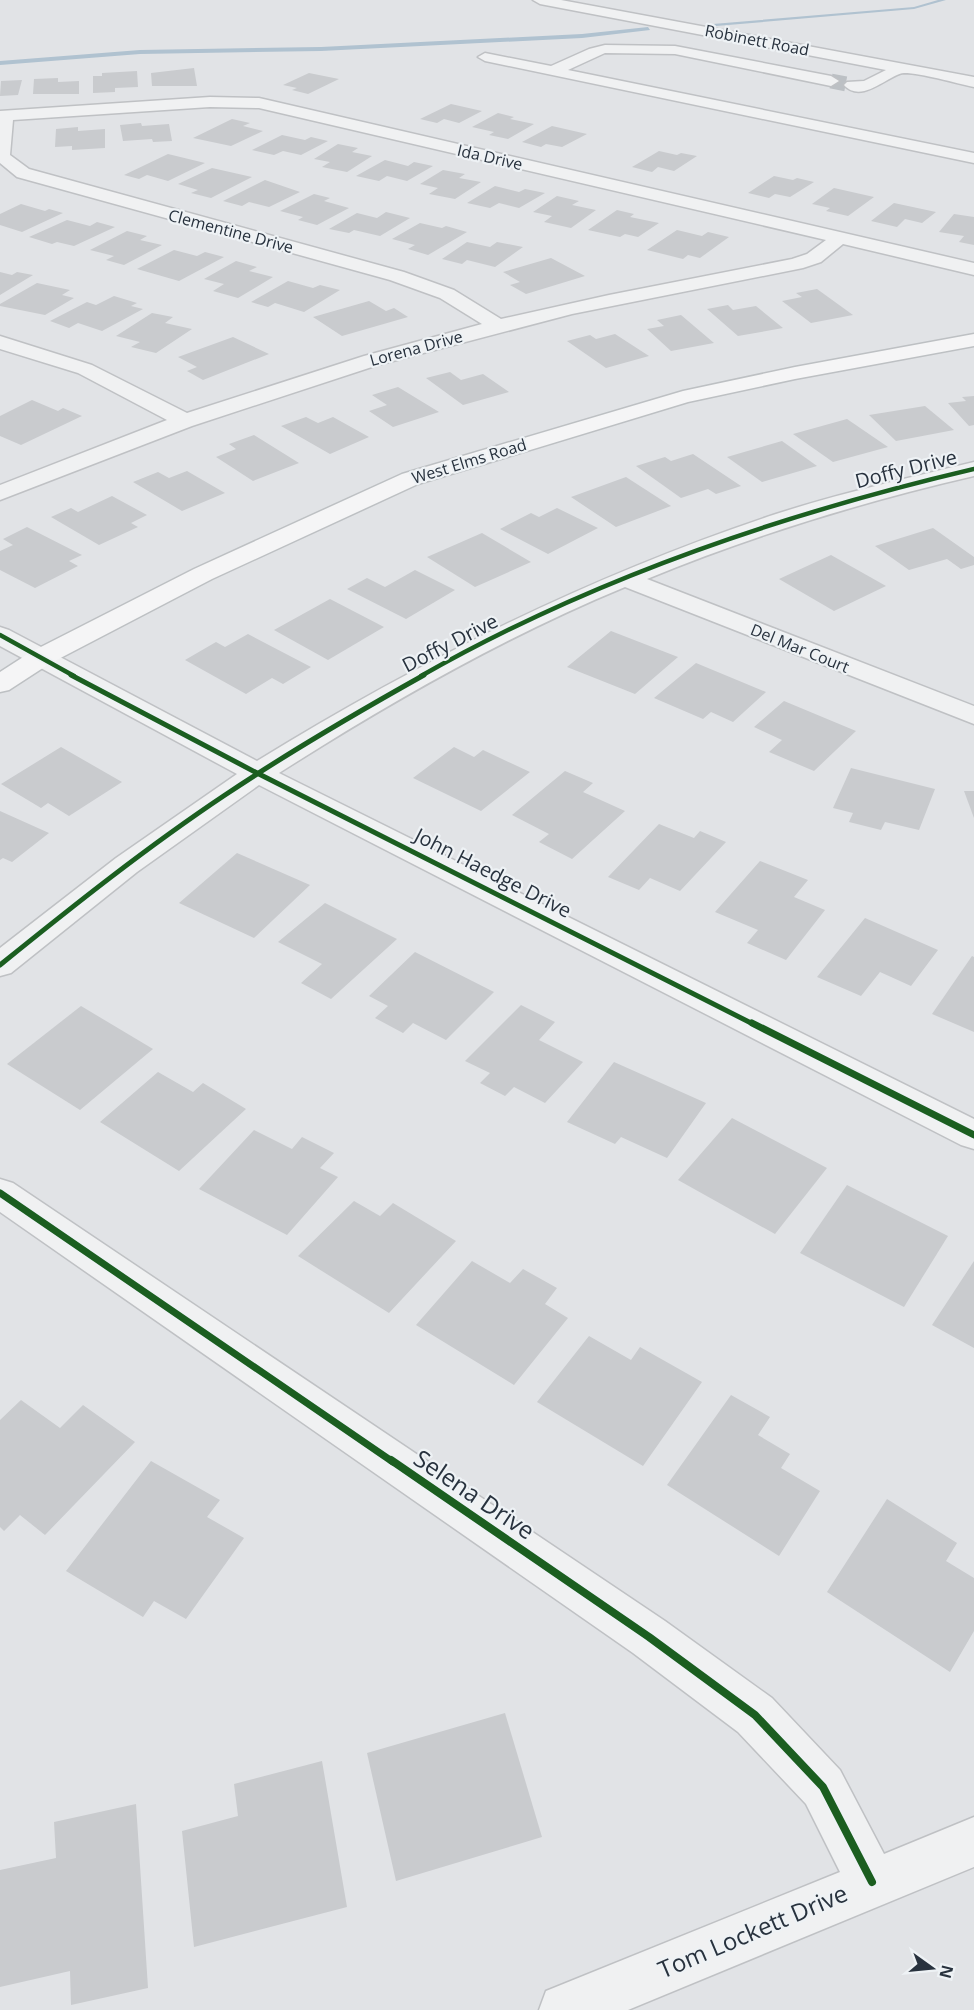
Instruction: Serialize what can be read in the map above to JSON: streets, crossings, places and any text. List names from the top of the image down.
{
  "streets": {
    "main road": ["West Elms Road"],
    "street": [
      "Robinett Road",
      "Ida Drive",
      "Clementine Drive",
      "Lorena Drive",
      "Doffy Drive",
      "Del Mar Court",
      "John Haedge Drive",
      "Selena Drive",
      "Tom Lockett Drive"
    ]
  },
  "crossings": [
    ["Ida Drive", "Clementine Drive"],
    ["Ida Drive", "Lorena Drive"],
    ["Clementine Drive", "Lorena Drive"],
    ["West Elms Road", "John Haedge Drive"],
    ["Doffy Drive", "Del Mar Court"],
    ["Doffy Drive", "John Haedge Drive"],
    ["Selena Drive", "Tom Lockett Drive"]
  ],
  "north": "right"
}
